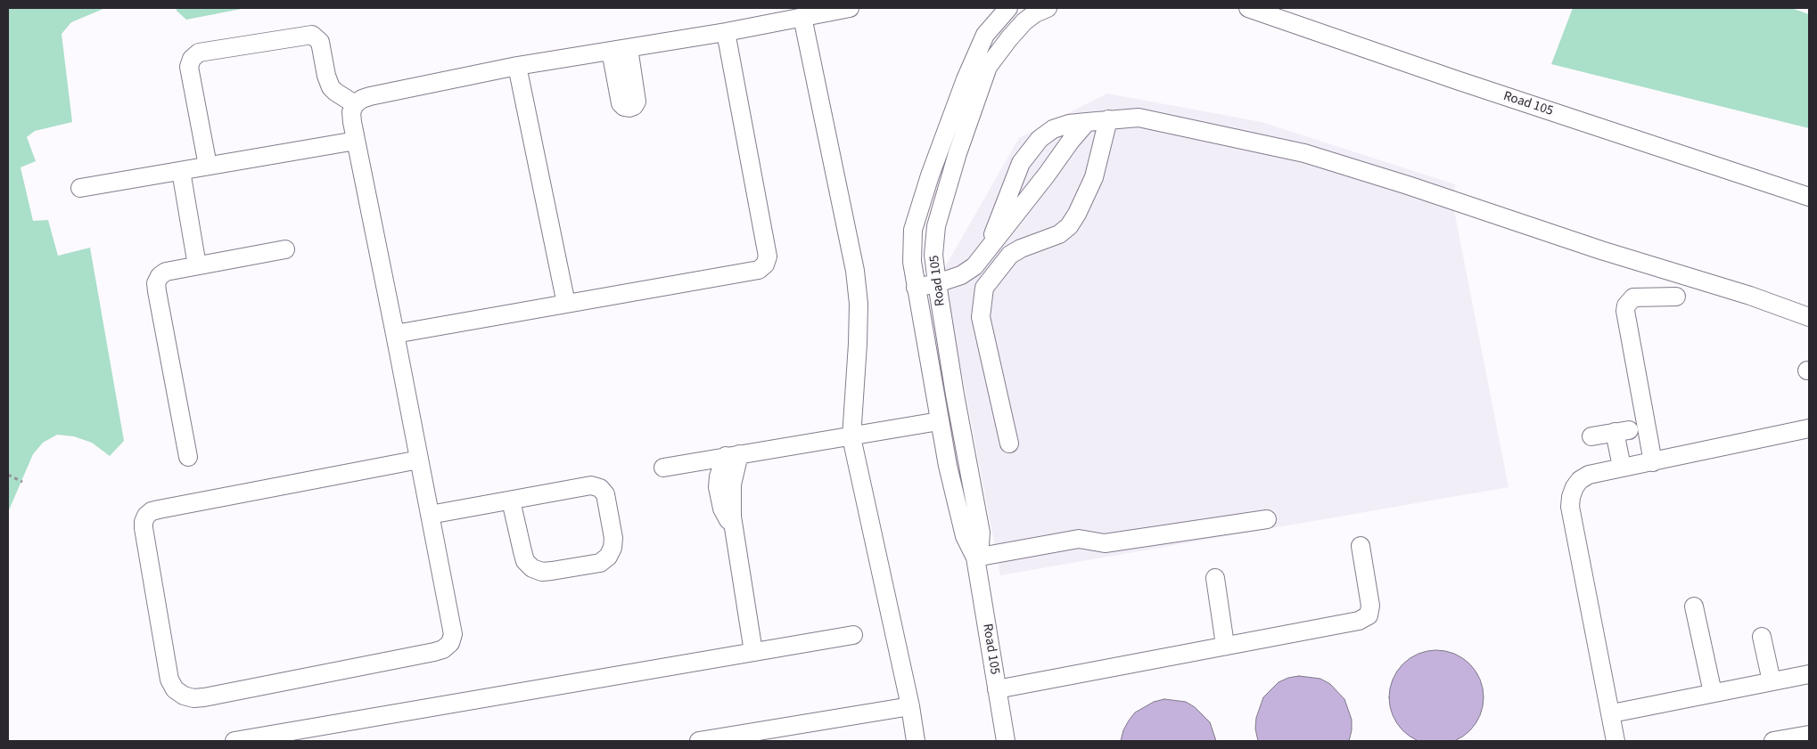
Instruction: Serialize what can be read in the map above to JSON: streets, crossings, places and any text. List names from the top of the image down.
{
  "streets": {
    "street": ["Road 105"]
  }
}
